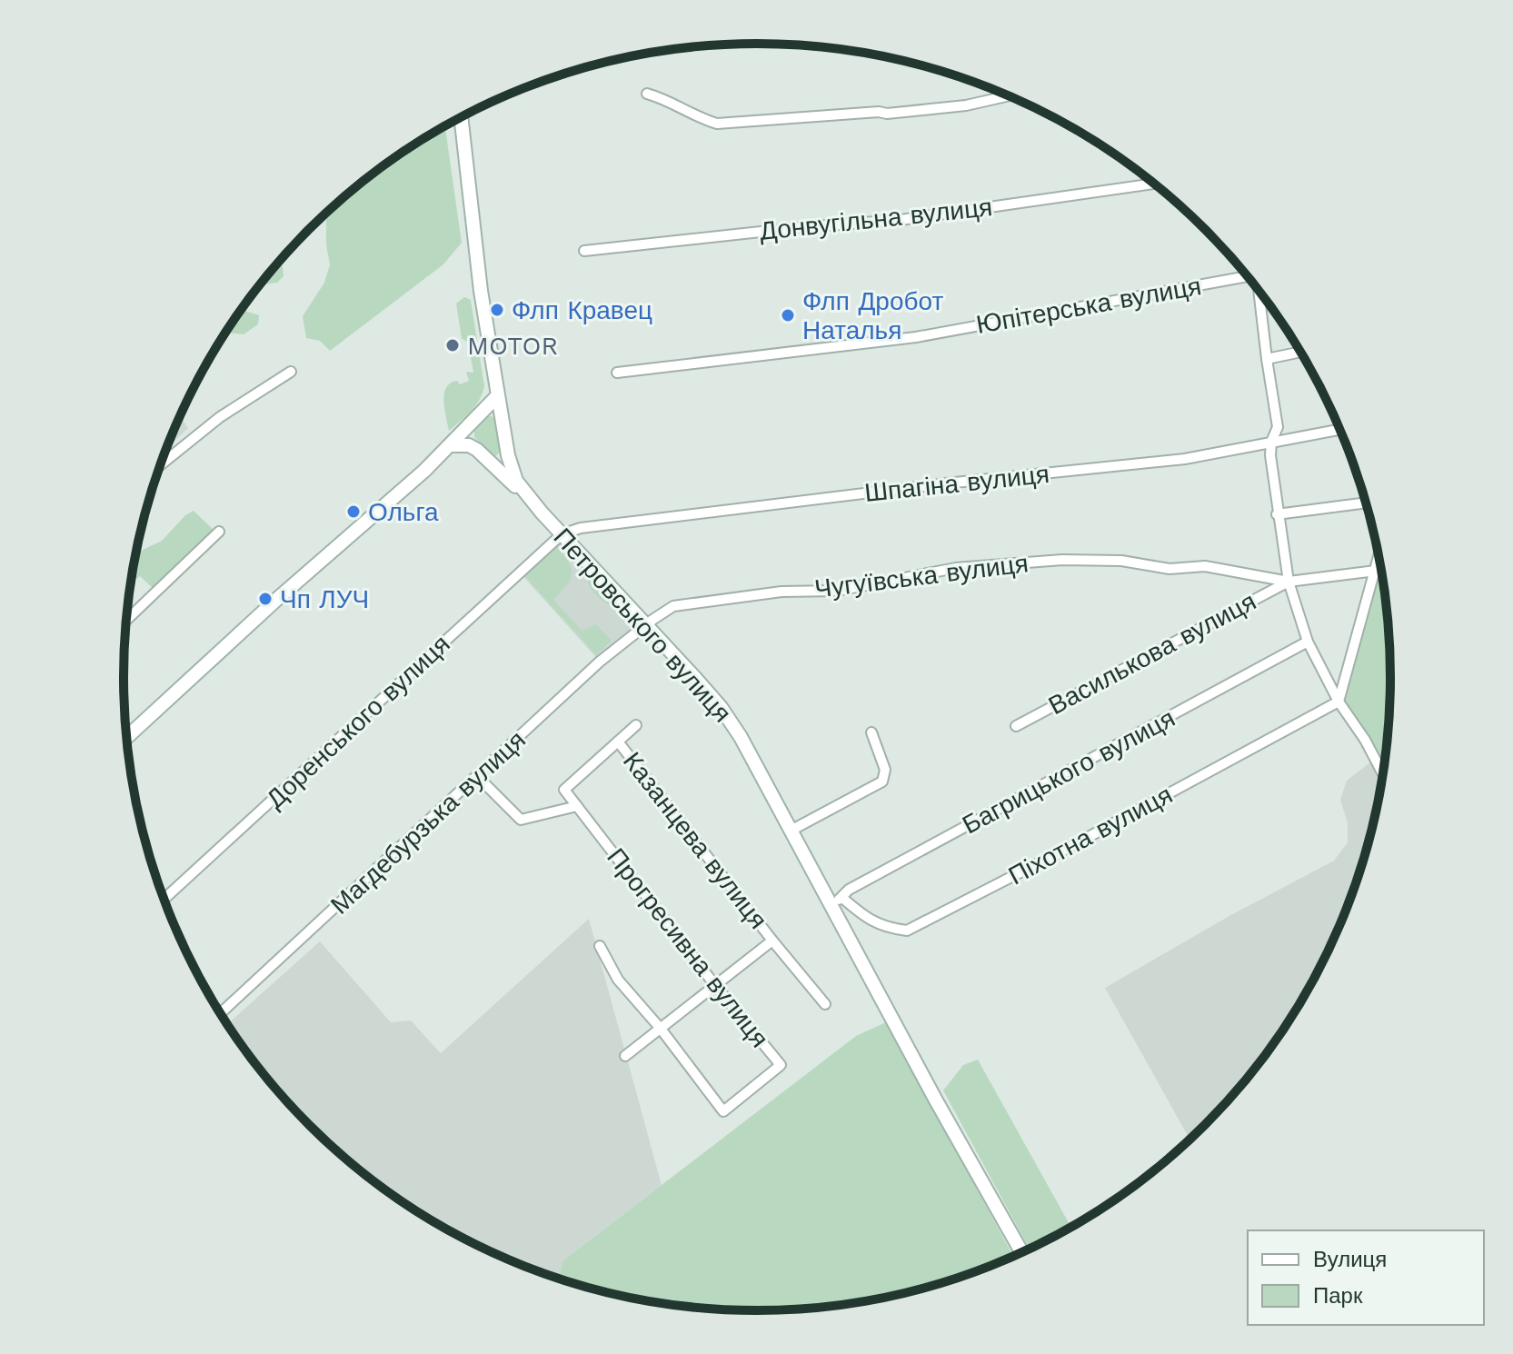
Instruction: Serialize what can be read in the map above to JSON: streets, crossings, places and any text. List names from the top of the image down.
{
  "streets": {
    "main road": ["Петровського вулиця"],
    "street": [
      "Донвугільна вулиця",
      "Юпітерська вулиця",
      "Шпагіна вулиця",
      "Чугуївська вулиця",
      "Василькова вулиця",
      "Доренського вулиця",
      "Багрицького вулиця",
      "Магдебурзька вулиця",
      "Піхотна вулиця",
      "Казанцева вулиця",
      "Прогресивна вулиця"
    ]
  },
  "crossings": [
    ["Шпагіна вулиця", "Петровського вулиця"],
    ["Шпагіна вулиця", "Доренського вулиця"],
    ["Чугуївська вулиця", "Петровського вулиця"],
    ["Чугуївська вулиця", "Василькова вулиця"],
    ["Чугуївська вулиця", "Магдебурзька вулиця"],
    ["Петровського вулиця", "Доренського вулиця"],
    ["Петровського вулиця", "Багрицького вулиця"],
    ["Петровського вулиця", "Магдебурзька вулиця"],
    ["Петровського вулиця", "Піхотна вулиця"],
    ["Багрицького вулиця", "Піхотна вулиця"],
    ["Казанцева вулиця", "Прогресивна вулиця"]
  ],
  "places": [
    "Флп Кравец",
    "Флп Дробот Наталья",
    "MOTOR",
    "Ольга",
    "Чп ЛУЧ"
  ],
  "legend": ["Вулиця", "Парк"]
}
